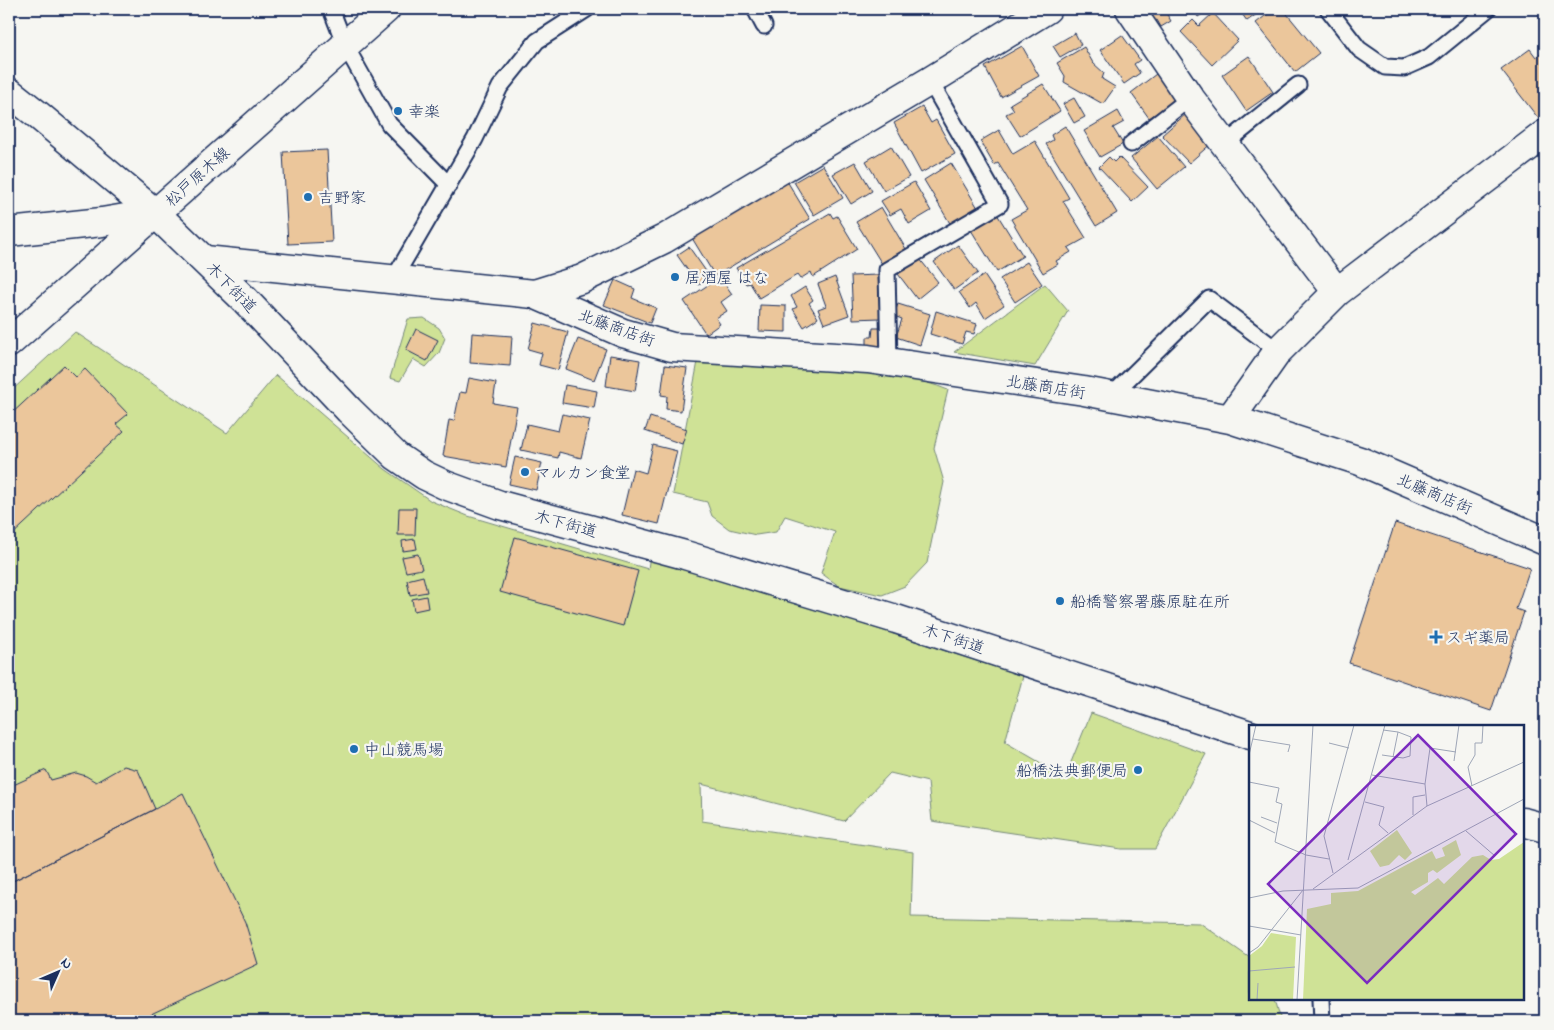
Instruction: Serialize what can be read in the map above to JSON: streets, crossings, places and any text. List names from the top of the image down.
{
  "streets": {
    "street": ["松戸原木線", "木下街道", "北藤商店街"]
  },
  "crossings": [
    ["松戸原木線", "木下街道"],
    ["木下街道", "北藤商店街"]
  ],
  "places": {
    "other": [
      "幸楽",
      "吉野家",
      "居酒屋 はな",
      "マルカン食堂",
      "船橋警察署藤原駐在所",
      "中山競馬場",
      "船橋法典郵便局"
    ],
    "health": ["スギ薬局"]
  },
  "north": "top right"
}
